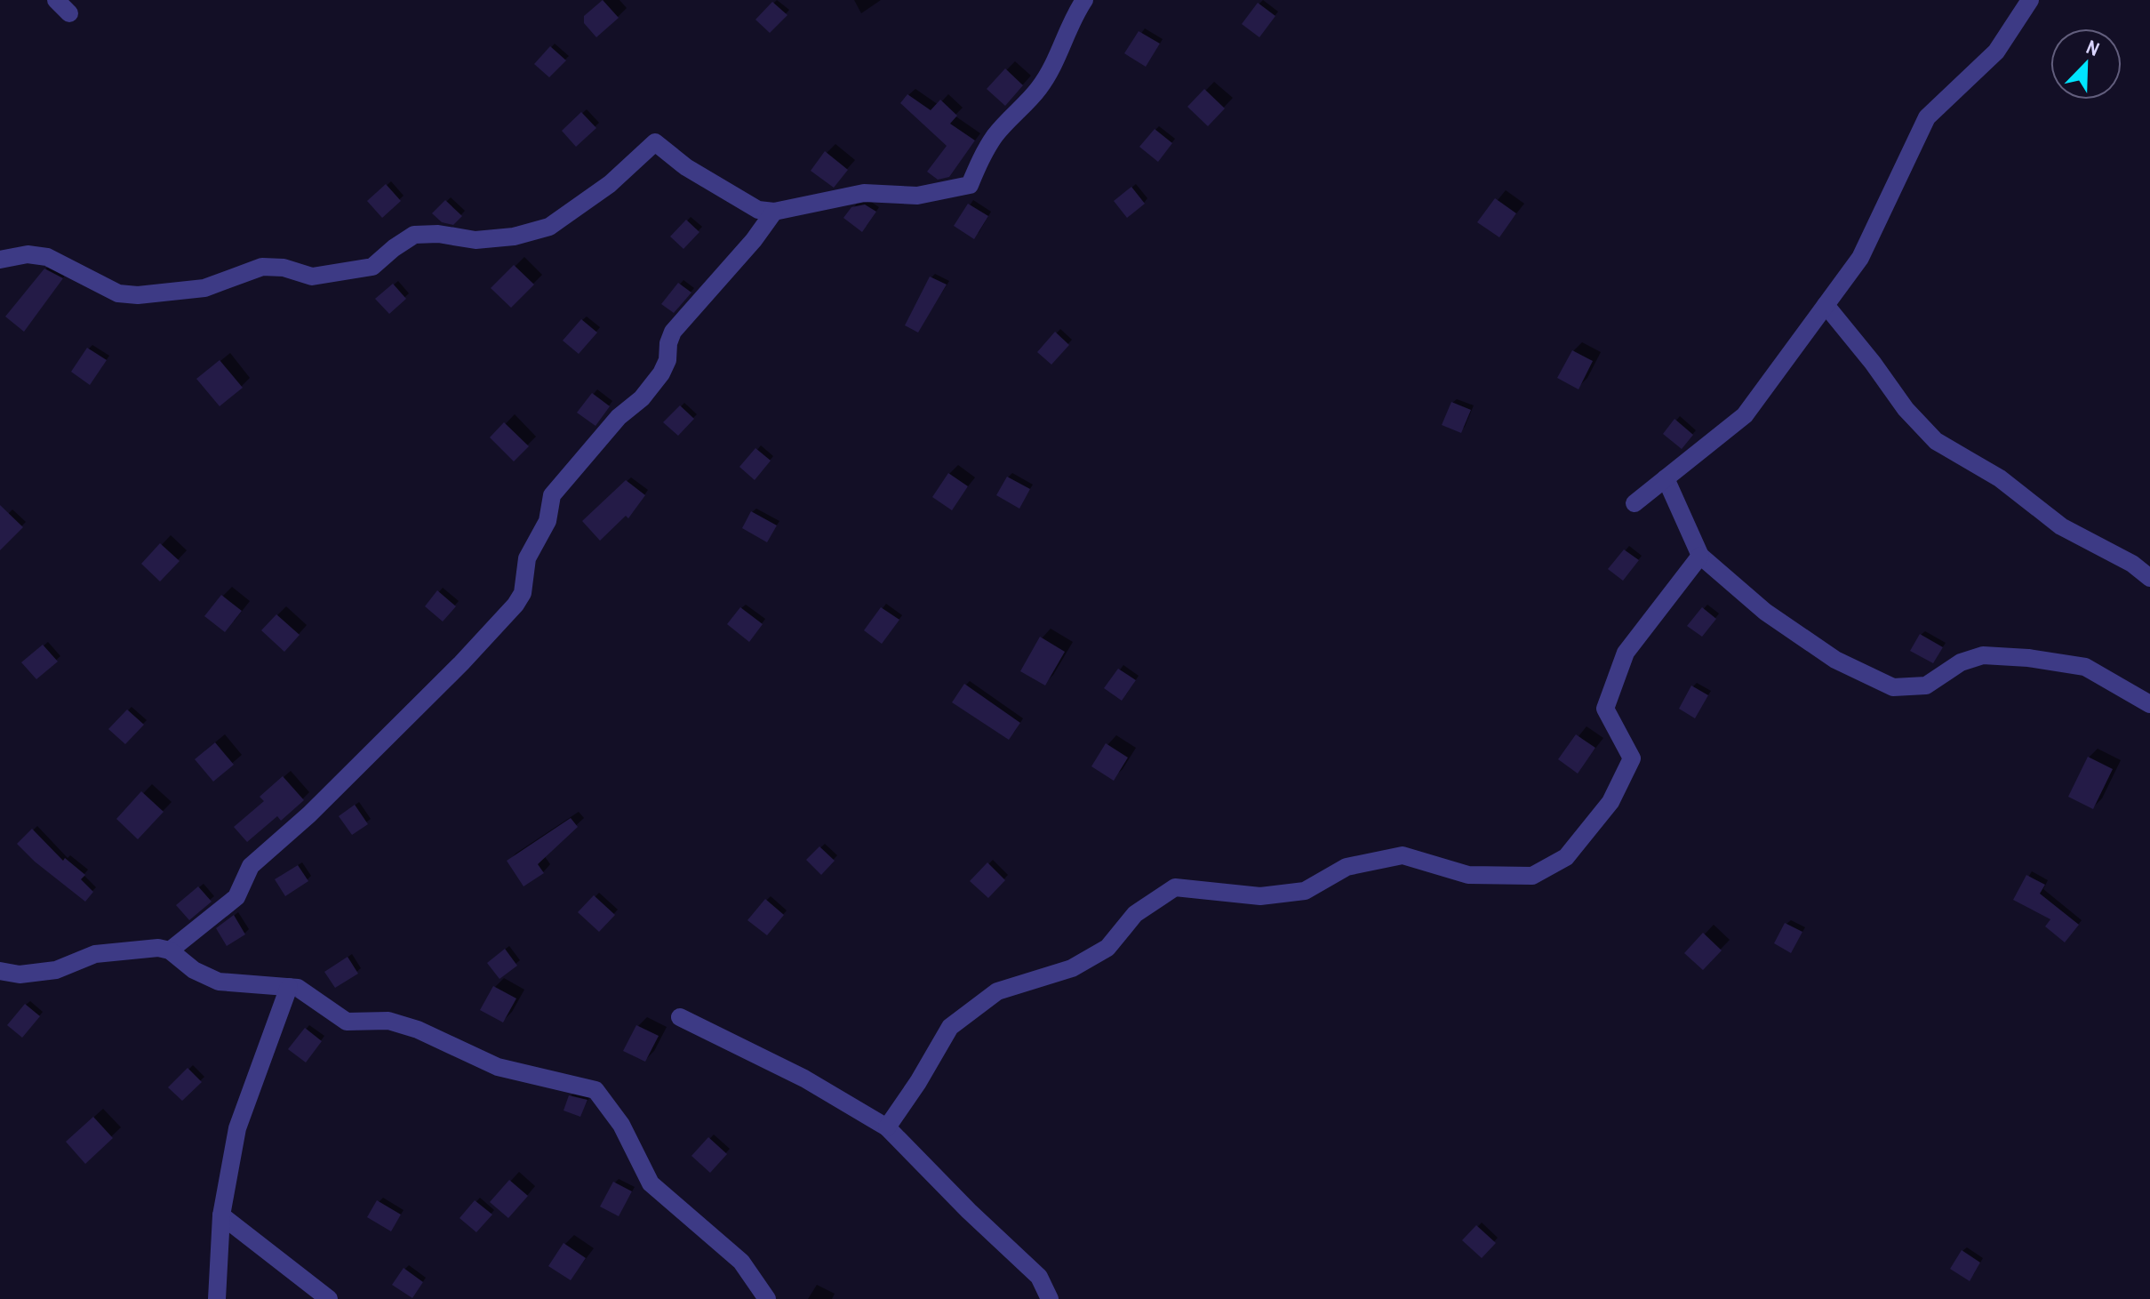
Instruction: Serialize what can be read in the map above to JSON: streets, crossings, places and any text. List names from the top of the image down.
{
  "north": "top right"
}
